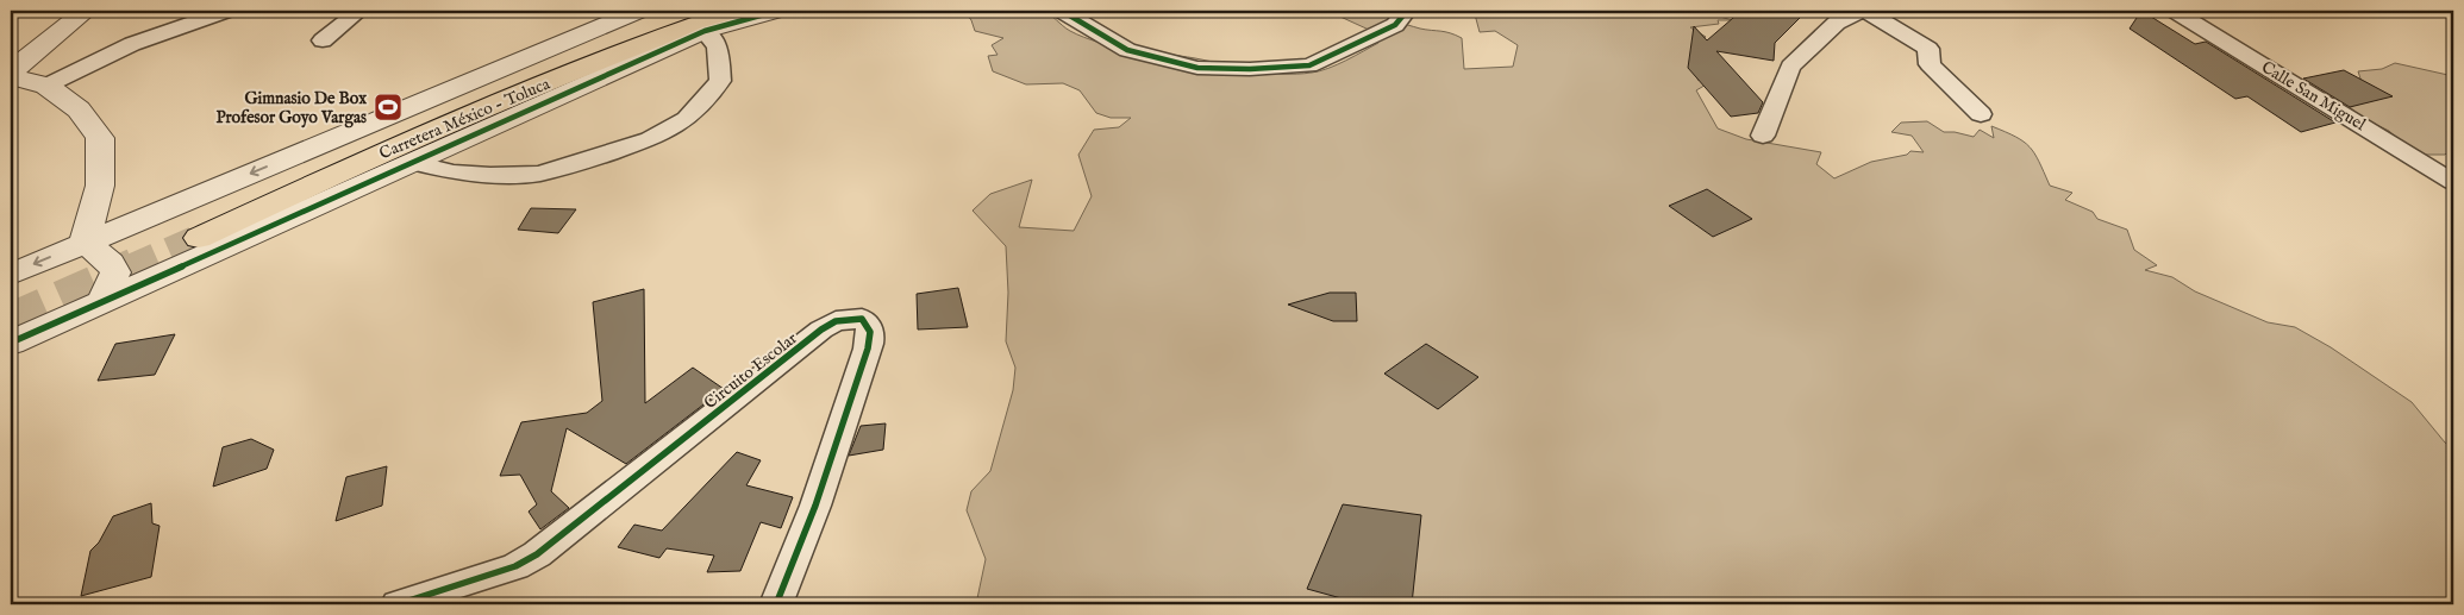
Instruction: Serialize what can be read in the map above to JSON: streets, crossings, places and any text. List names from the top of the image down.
{
  "streets": {
    "main road": ["Carretera México - Toluca"],
    "street": ["Calle San Miguel", "Circuito Escolar"]
  },
  "places": {
    "sports": ["Gimnasio De Box Profesor Goyo Vargas"]
  }
}
